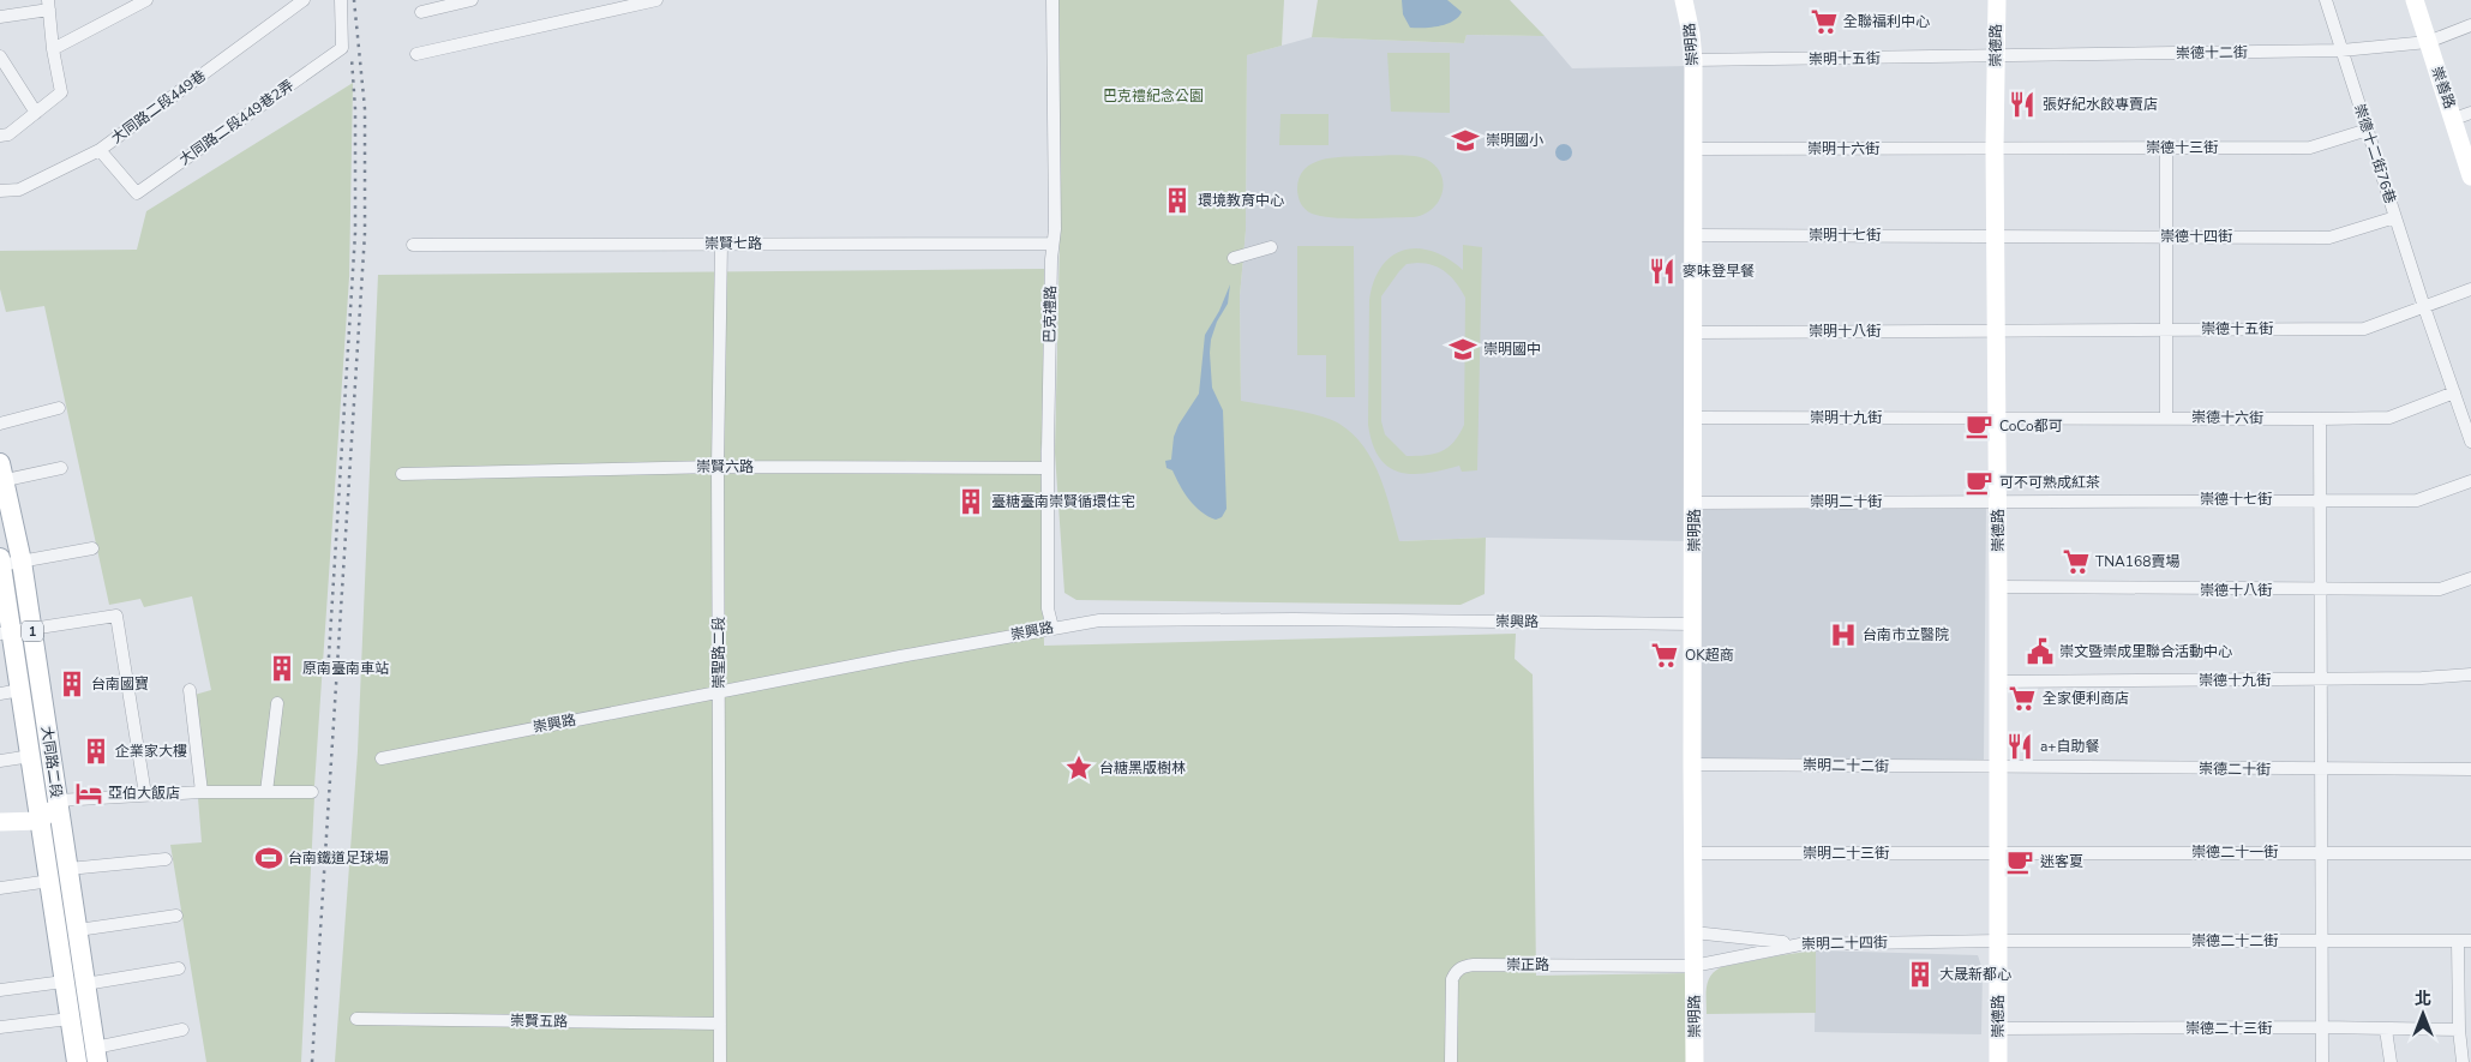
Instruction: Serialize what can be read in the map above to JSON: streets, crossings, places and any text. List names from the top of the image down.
{
  "streets": {
    "main road": ["1", "大同路二段"],
    "street": [
      "崇明路",
      "崇德路",
      "崇德十二街",
      "崇明十五街",
      "崇善路",
      "大同路二段449巷",
      "大同路二段449巷2弄",
      "崇德十三街",
      "崇明十六街",
      "崇德十二街76巷",
      "崇明十七街",
      "崇德十四街",
      "崇賢七路",
      "巴克禮路",
      "崇德十五街",
      "崇明十八街",
      "崇明十九街",
      "崇德十六街",
      "崇賢六路",
      "崇德十七街",
      "崇明二十街",
      "崇德十八街",
      "崇興路",
      "崇聖路二段",
      "崇德十九街",
      "崇明二十二街",
      "崇德二十街",
      "崇德二十一街",
      "崇明二十三街",
      "崇德二十二街",
      "崇明二十四街",
      "崇正路",
      "崇賢五路",
      "崇德二十三街"
    ]
  },
  "crossings": [
    ["崇明路", "崇明十五街"],
    ["崇明路", "崇明十六街"],
    ["崇明路", "崇明十七街"],
    ["崇明路", "崇明十八街"],
    ["崇明路", "崇明十九街"],
    ["崇明路", "崇明二十街"],
    ["崇明路", "崇興路"],
    ["崇明路", "崇明二十二街"],
    ["崇明路", "崇明二十三街"],
    ["崇明路", "崇明二十四街"],
    ["崇明路", "崇正路"],
    ["崇德路", "崇德十二街"],
    ["崇德路", "崇明十五街"],
    ["崇德路", "崇德十三街"],
    ["崇德路", "崇明十六街"],
    ["崇德路", "崇明十七街"],
    ["崇德路", "崇德十四街"],
    ["崇德路", "崇德十五街"],
    ["崇德路", "崇明十八街"],
    ["崇德路", "崇明十九街"],
    ["崇德路", "崇德十六街"],
    ["崇德路", "崇德十七街"],
    ["崇德路", "崇明二十街"],
    ["崇德路", "崇德十八街"],
    ["崇德路", "崇德十九街"],
    ["崇德路", "崇明二十二街"],
    ["崇德路", "崇德二十街"],
    ["崇德路", "崇德二十一街"],
    ["崇德路", "崇明二十三街"],
    ["崇德路", "崇德二十二街"],
    ["崇德路", "崇明二十四街"],
    ["崇德路", "崇德二十三街"],
    ["崇德十二街", "崇明十五街"],
    ["崇德十二街", "崇善路"],
    ["崇德十二街", "崇德十二街76巷"],
    ["大同路二段449巷", "大同路二段449巷2弄"],
    ["崇德十三街", "崇明十六街"],
    ["崇德十三街", "崇德十二街76巷"],
    ["崇德十二街76巷", "崇德十四街"],
    ["崇德十二街76巷", "崇德十五街"],
    ["崇德十二街76巷", "崇德十六街"],
    ["崇明十七街", "崇德十四街"],
    ["崇賢七路", "巴克禮路"],
    ["崇賢七路", "崇聖路二段"],
    ["巴克禮路", "崇賢六路"],
    ["巴克禮路", "崇興路"],
    ["崇德十五街", "崇明十八街"],
    ["崇明十九街", "崇德十六街"],
    ["崇賢六路", "崇聖路二段"],
    ["崇德十七街", "崇明二十街"],
    ["崇興路", "崇聖路二段"],
    ["崇聖路二段", "崇賢五路"],
    ["崇明二十二街", "崇德二十街"],
    ["崇德二十一街", "崇明二十三街"],
    ["崇德二十二街", "崇明二十四街"],
    ["崇明二十四街", "崇正路"]
  ],
  "parks": ["巴克禮紀念公園"],
  "places": {
    "supermarket": [
      "全聯福利中心",
      "TNA168賣場",
      "OK超商",
      "全家便利商店"
    ],
    "restaurant": ["張好紀水餃專賣店", "麥味登早餐", "a+自助餐"],
    "school or university": ["崇明國小", "崇明國中"],
    "building": [
      "環境教育中心",
      "臺糖臺南崇賢循環住宅",
      "原南臺南車站",
      "台南國寶",
      "企業家大樓",
      "大晟新都心"
    ],
    "cafe": ["CoCo都可", "可不可熟成紅茶", "迷客夏"],
    "hospital": ["台南市立醫院"],
    "public building": ["崇文暨崇成里聯合活動中心"],
    "place": ["台糖黑版樹林"],
    "hotel": ["亞伯大飯店"],
    "sports": ["台南鐵道足球場"]
  },
  "north": "top"
}
